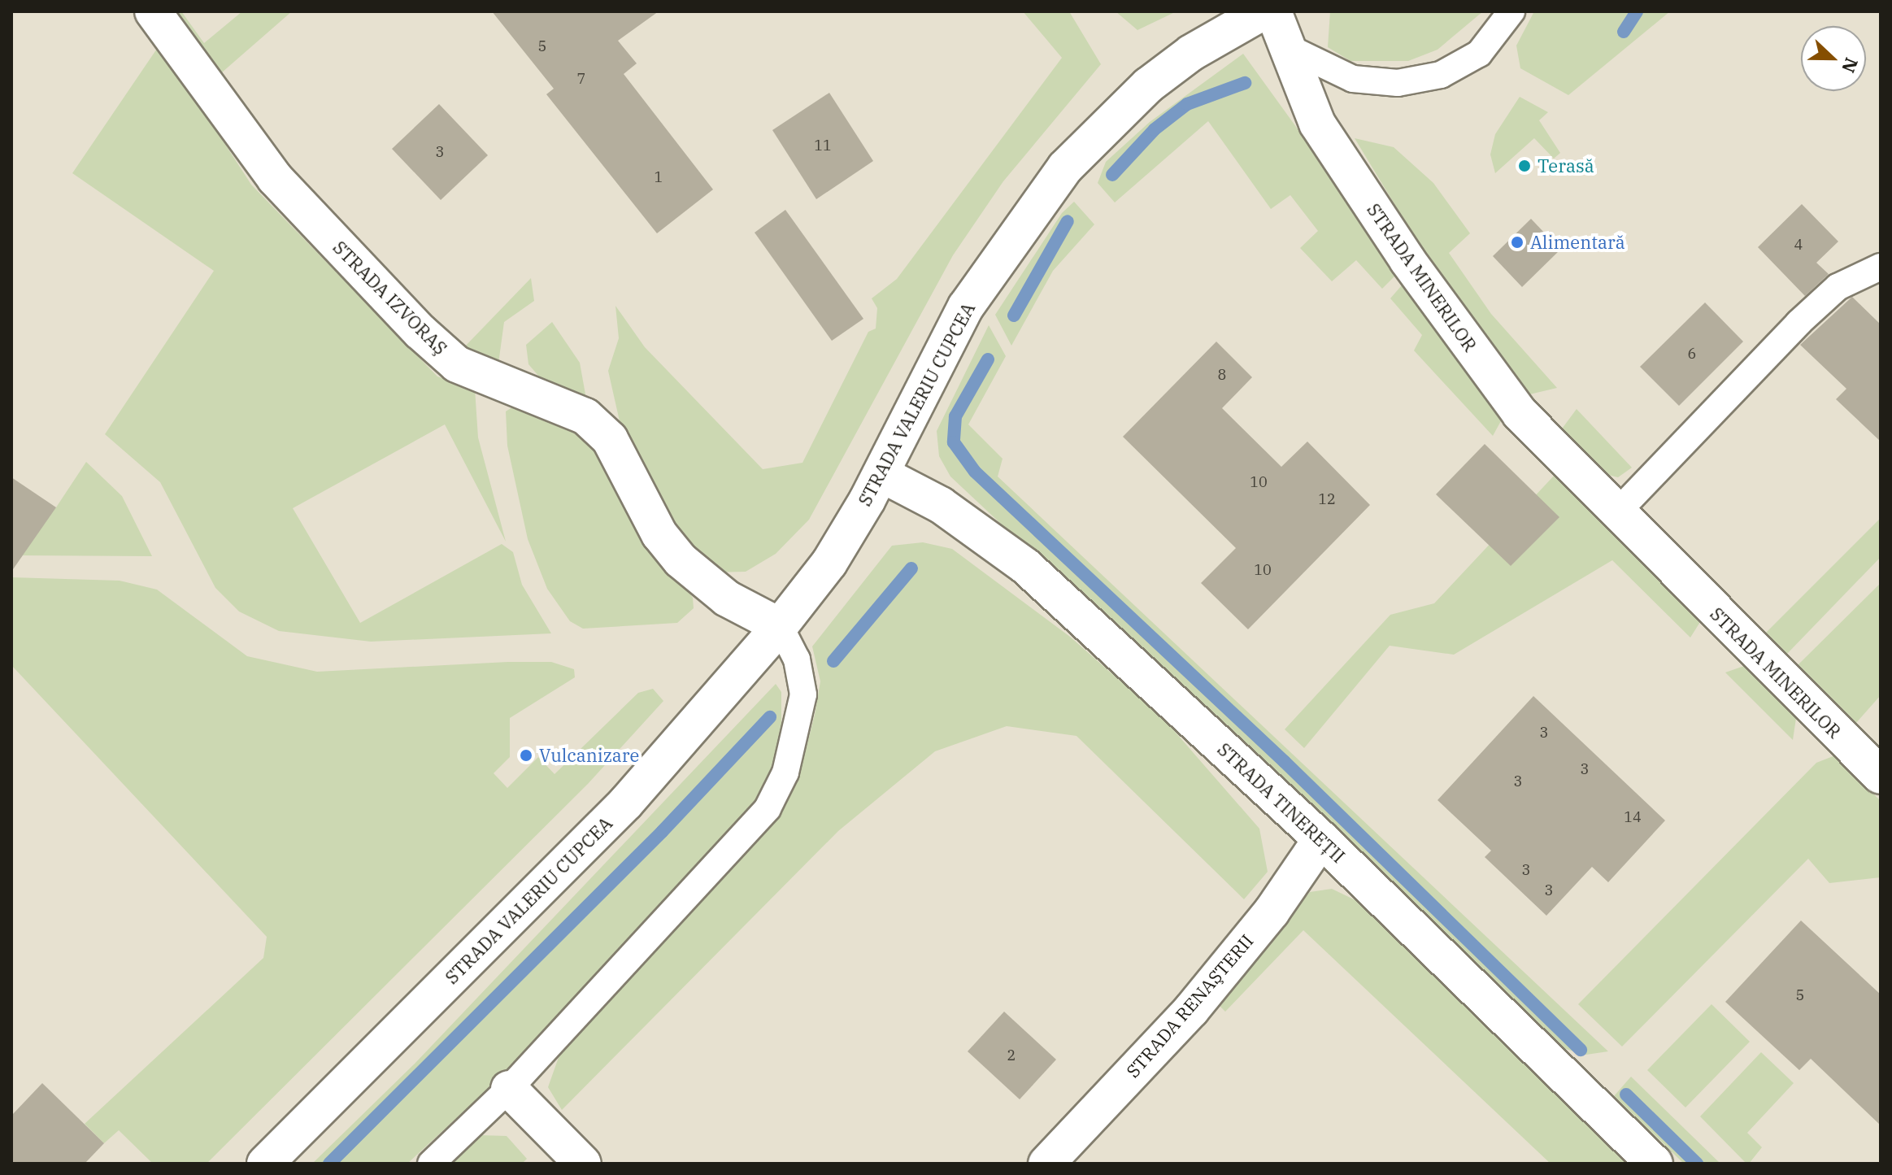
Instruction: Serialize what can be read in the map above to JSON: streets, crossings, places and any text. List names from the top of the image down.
{
  "streets": {
    "street": [
      "STRADA MINERILOR",
      "STRADA IZVORAŞ",
      "STRADA VALERIU CUPCEA",
      "STRADA TINEREŢII",
      "STRADA RENAŞTERII"
    ]
  },
  "crossings": [
    ["STRADA IZVORAŞ", "STRADA VALERIU CUPCEA"],
    ["STRADA VALERIU CUPCEA", "STRADA TINEREŢII"],
    ["STRADA TINEREŢII", "STRADA RENAŞTERII"]
  ],
  "places": ["Terasă", "Alimentară", "Vulcanizare"],
  "house_numbers": [
    "5",
    "7",
    "11",
    "3",
    "1",
    "4",
    "6",
    "8",
    "10",
    "12",
    "10",
    "3",
    "3",
    "3",
    "14",
    "3",
    "3",
    "5",
    "2"
  ],
  "north": "right"
}
